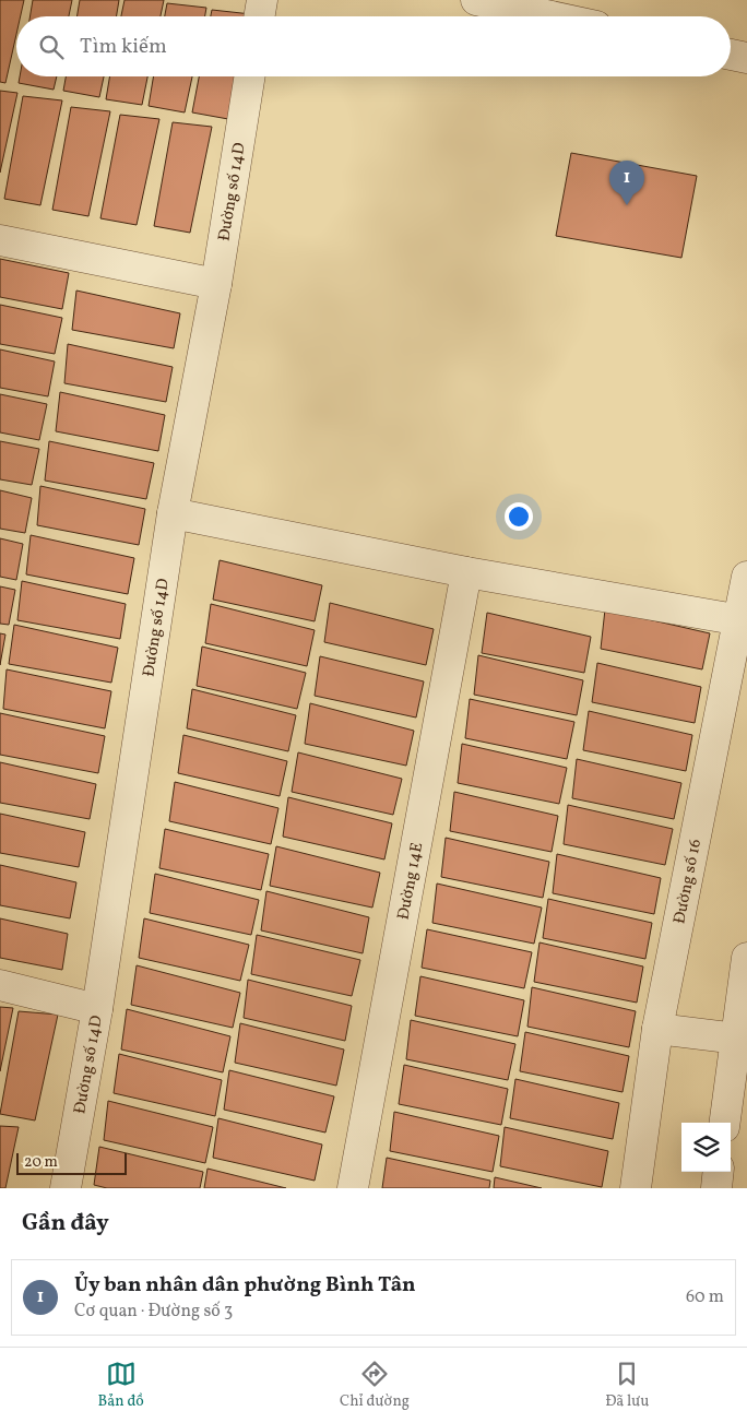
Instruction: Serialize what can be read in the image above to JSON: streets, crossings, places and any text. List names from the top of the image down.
{
  "streets": {
    "street": ["Đường số 14D", "Đường 14E", "Đường số 16"]
  },
  "scale_bar": "20 m",
  "page": {
    "search": "Tìm kiếm",
    "pins": "1",
    "scale": "20 m",
    "heading": "Gần đây",
    "list": [
      {
        "mark": "1",
        "name": "Ủy ban nhân dân phường Bình Tân",
        "note": "Cơ quan · Đường số 3",
        "value": "60 m"
      }
    ],
    "nav": ["Bản đồ", "Chỉ đường", "Đã lưu"]
  }
}
